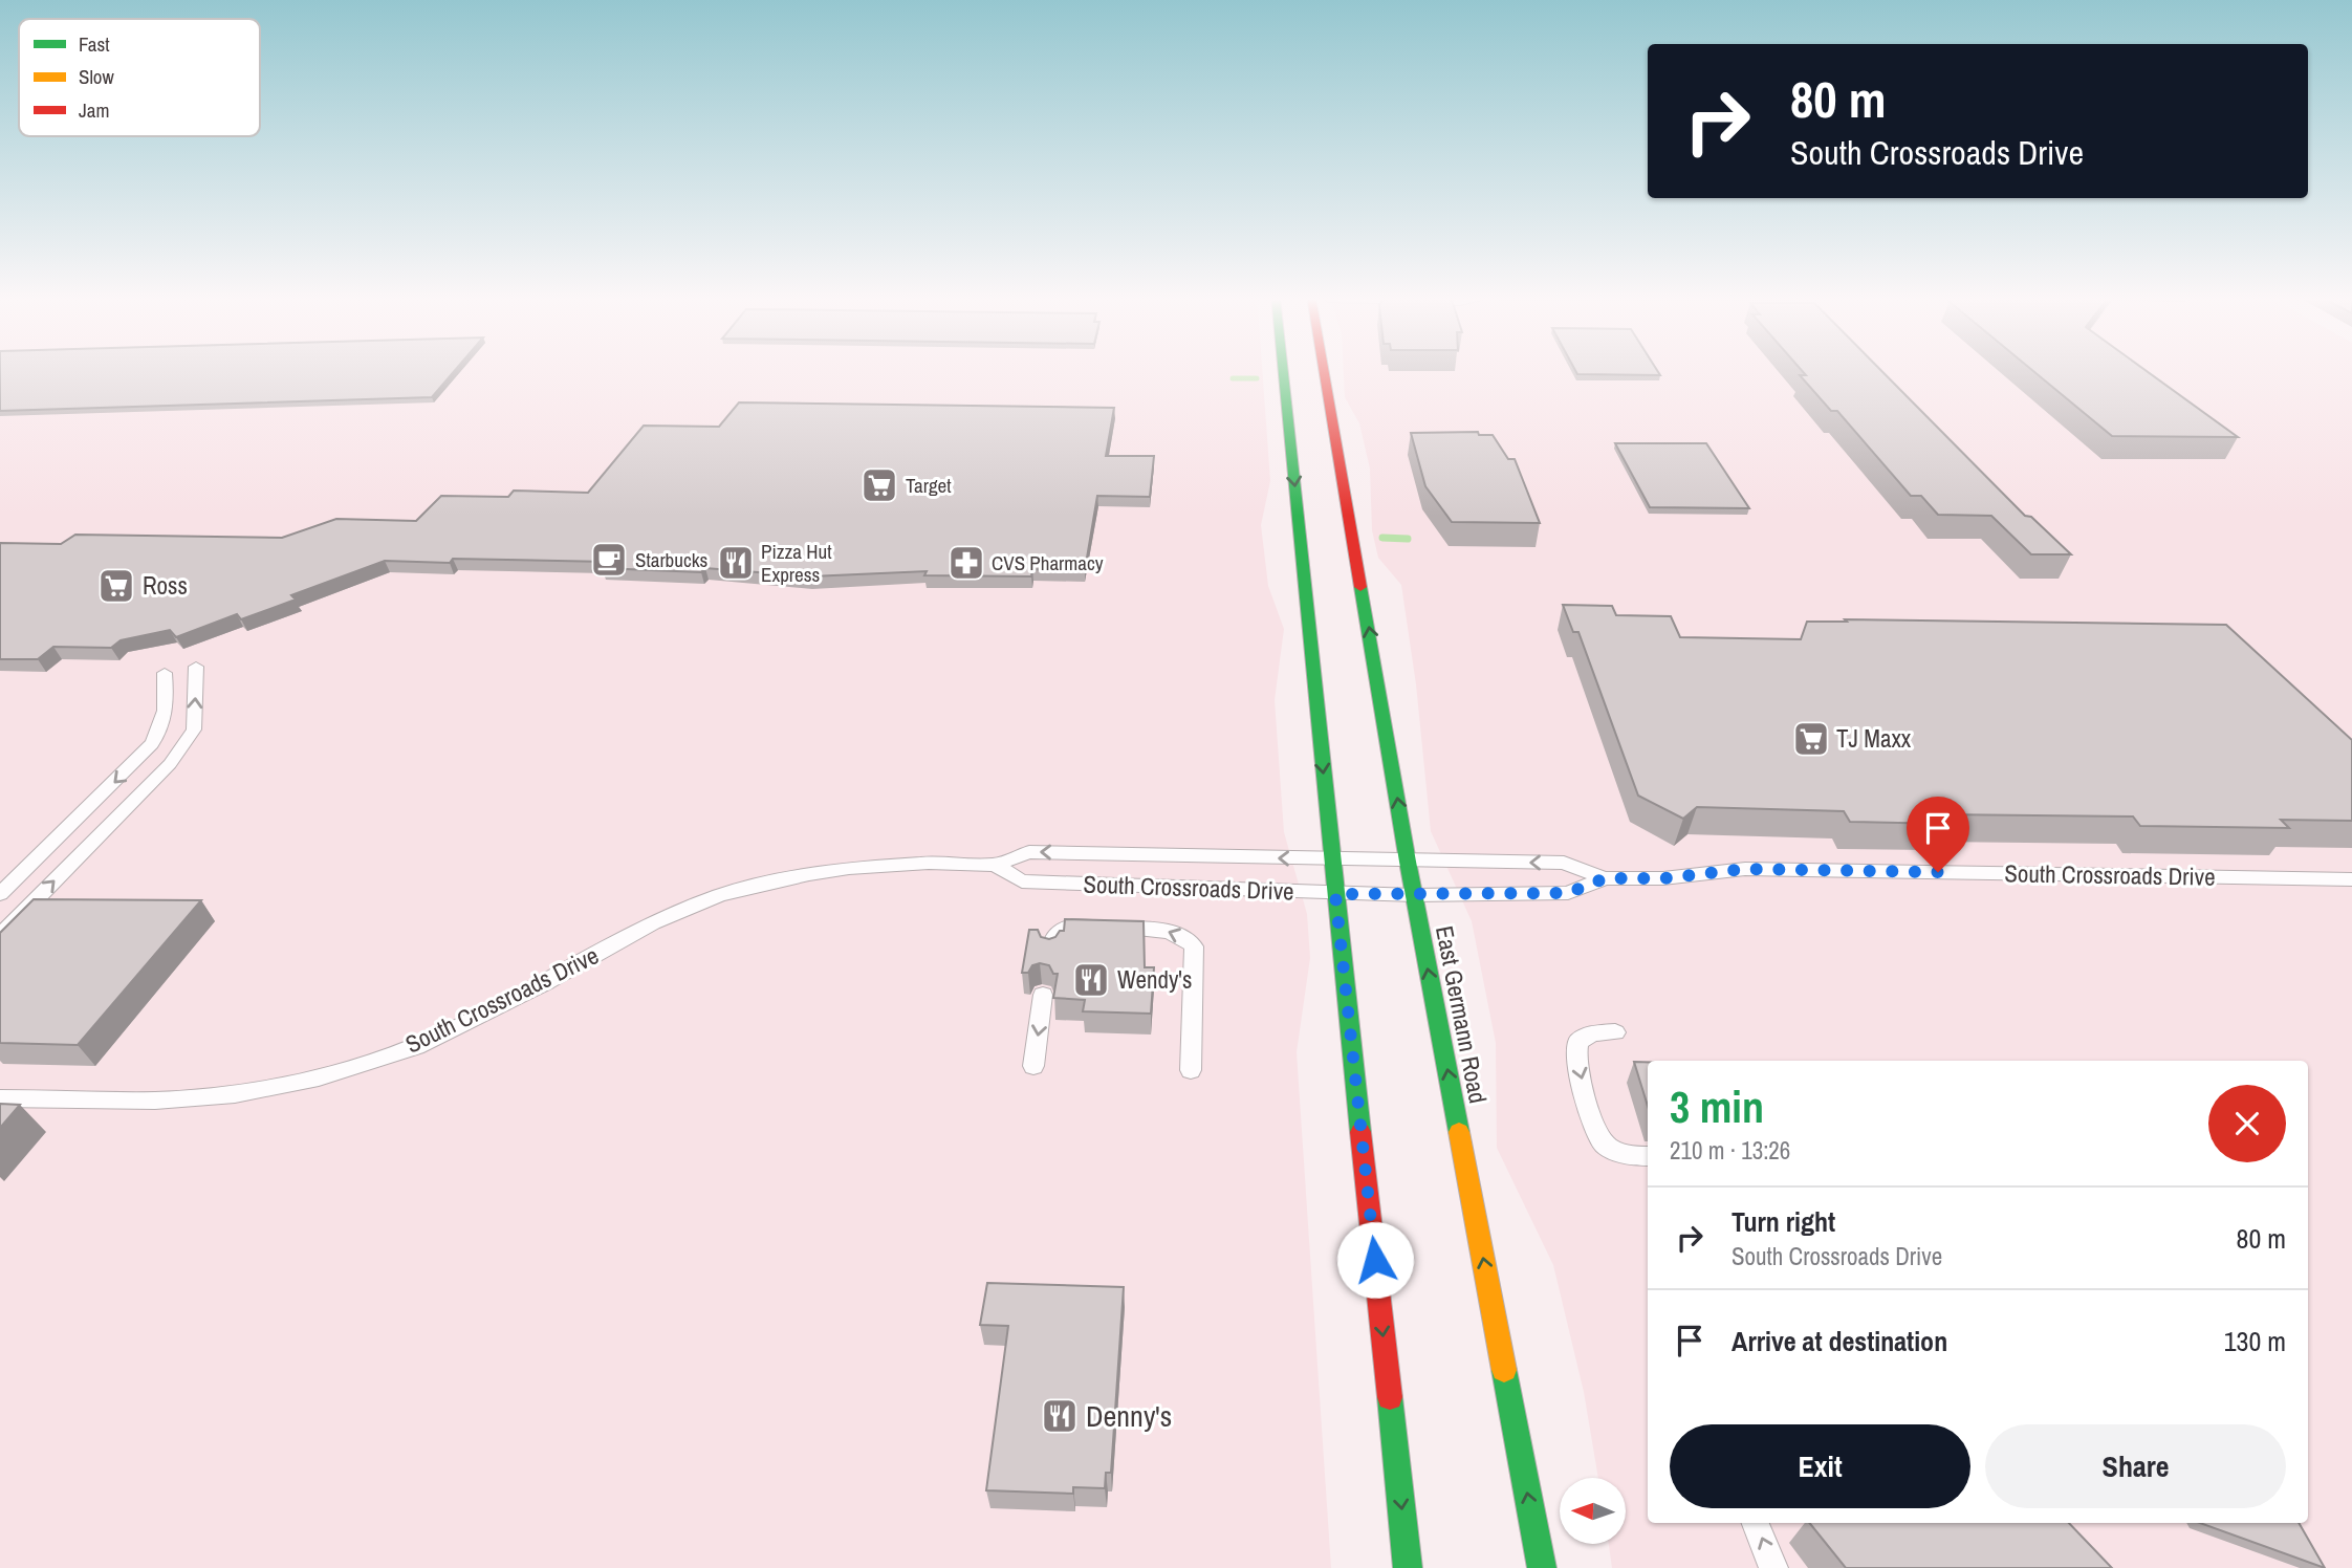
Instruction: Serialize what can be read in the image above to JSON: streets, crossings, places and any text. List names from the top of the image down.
{
  "streets": {
    "main road": ["East Germann Road"],
    "lane": ["South Crossroads Drive"]
  },
  "crossings": [
    ["South Crossroads Drive", "East Germann Road"]
  ],
  "places": {
    "supermarket": ["Target", "Ross", "TJ Maxx"],
    "cafe": ["Starbucks"],
    "restaurant": ["Pizza Hut Express", "Wendy's", "Denny's"],
    "pharmacy": ["CVS Pharmacy"]
  },
  "legend": ["Fast", "Slow", "Jam"],
  "north": "left",
  "page": {
    "turn": ["80 m", "South Crossroads Drive"],
    "heading": ["3 min", "210 m · 13:26"],
    "list": [
      {
        "name": "Turn right",
        "note": "South Crossroads Drive",
        "value": "80 m"
      },
      {
        "name": "Arrive at destination",
        "value": "130 m"
      }
    ],
    "buttons": ["Exit", "Share"]
  }
}
